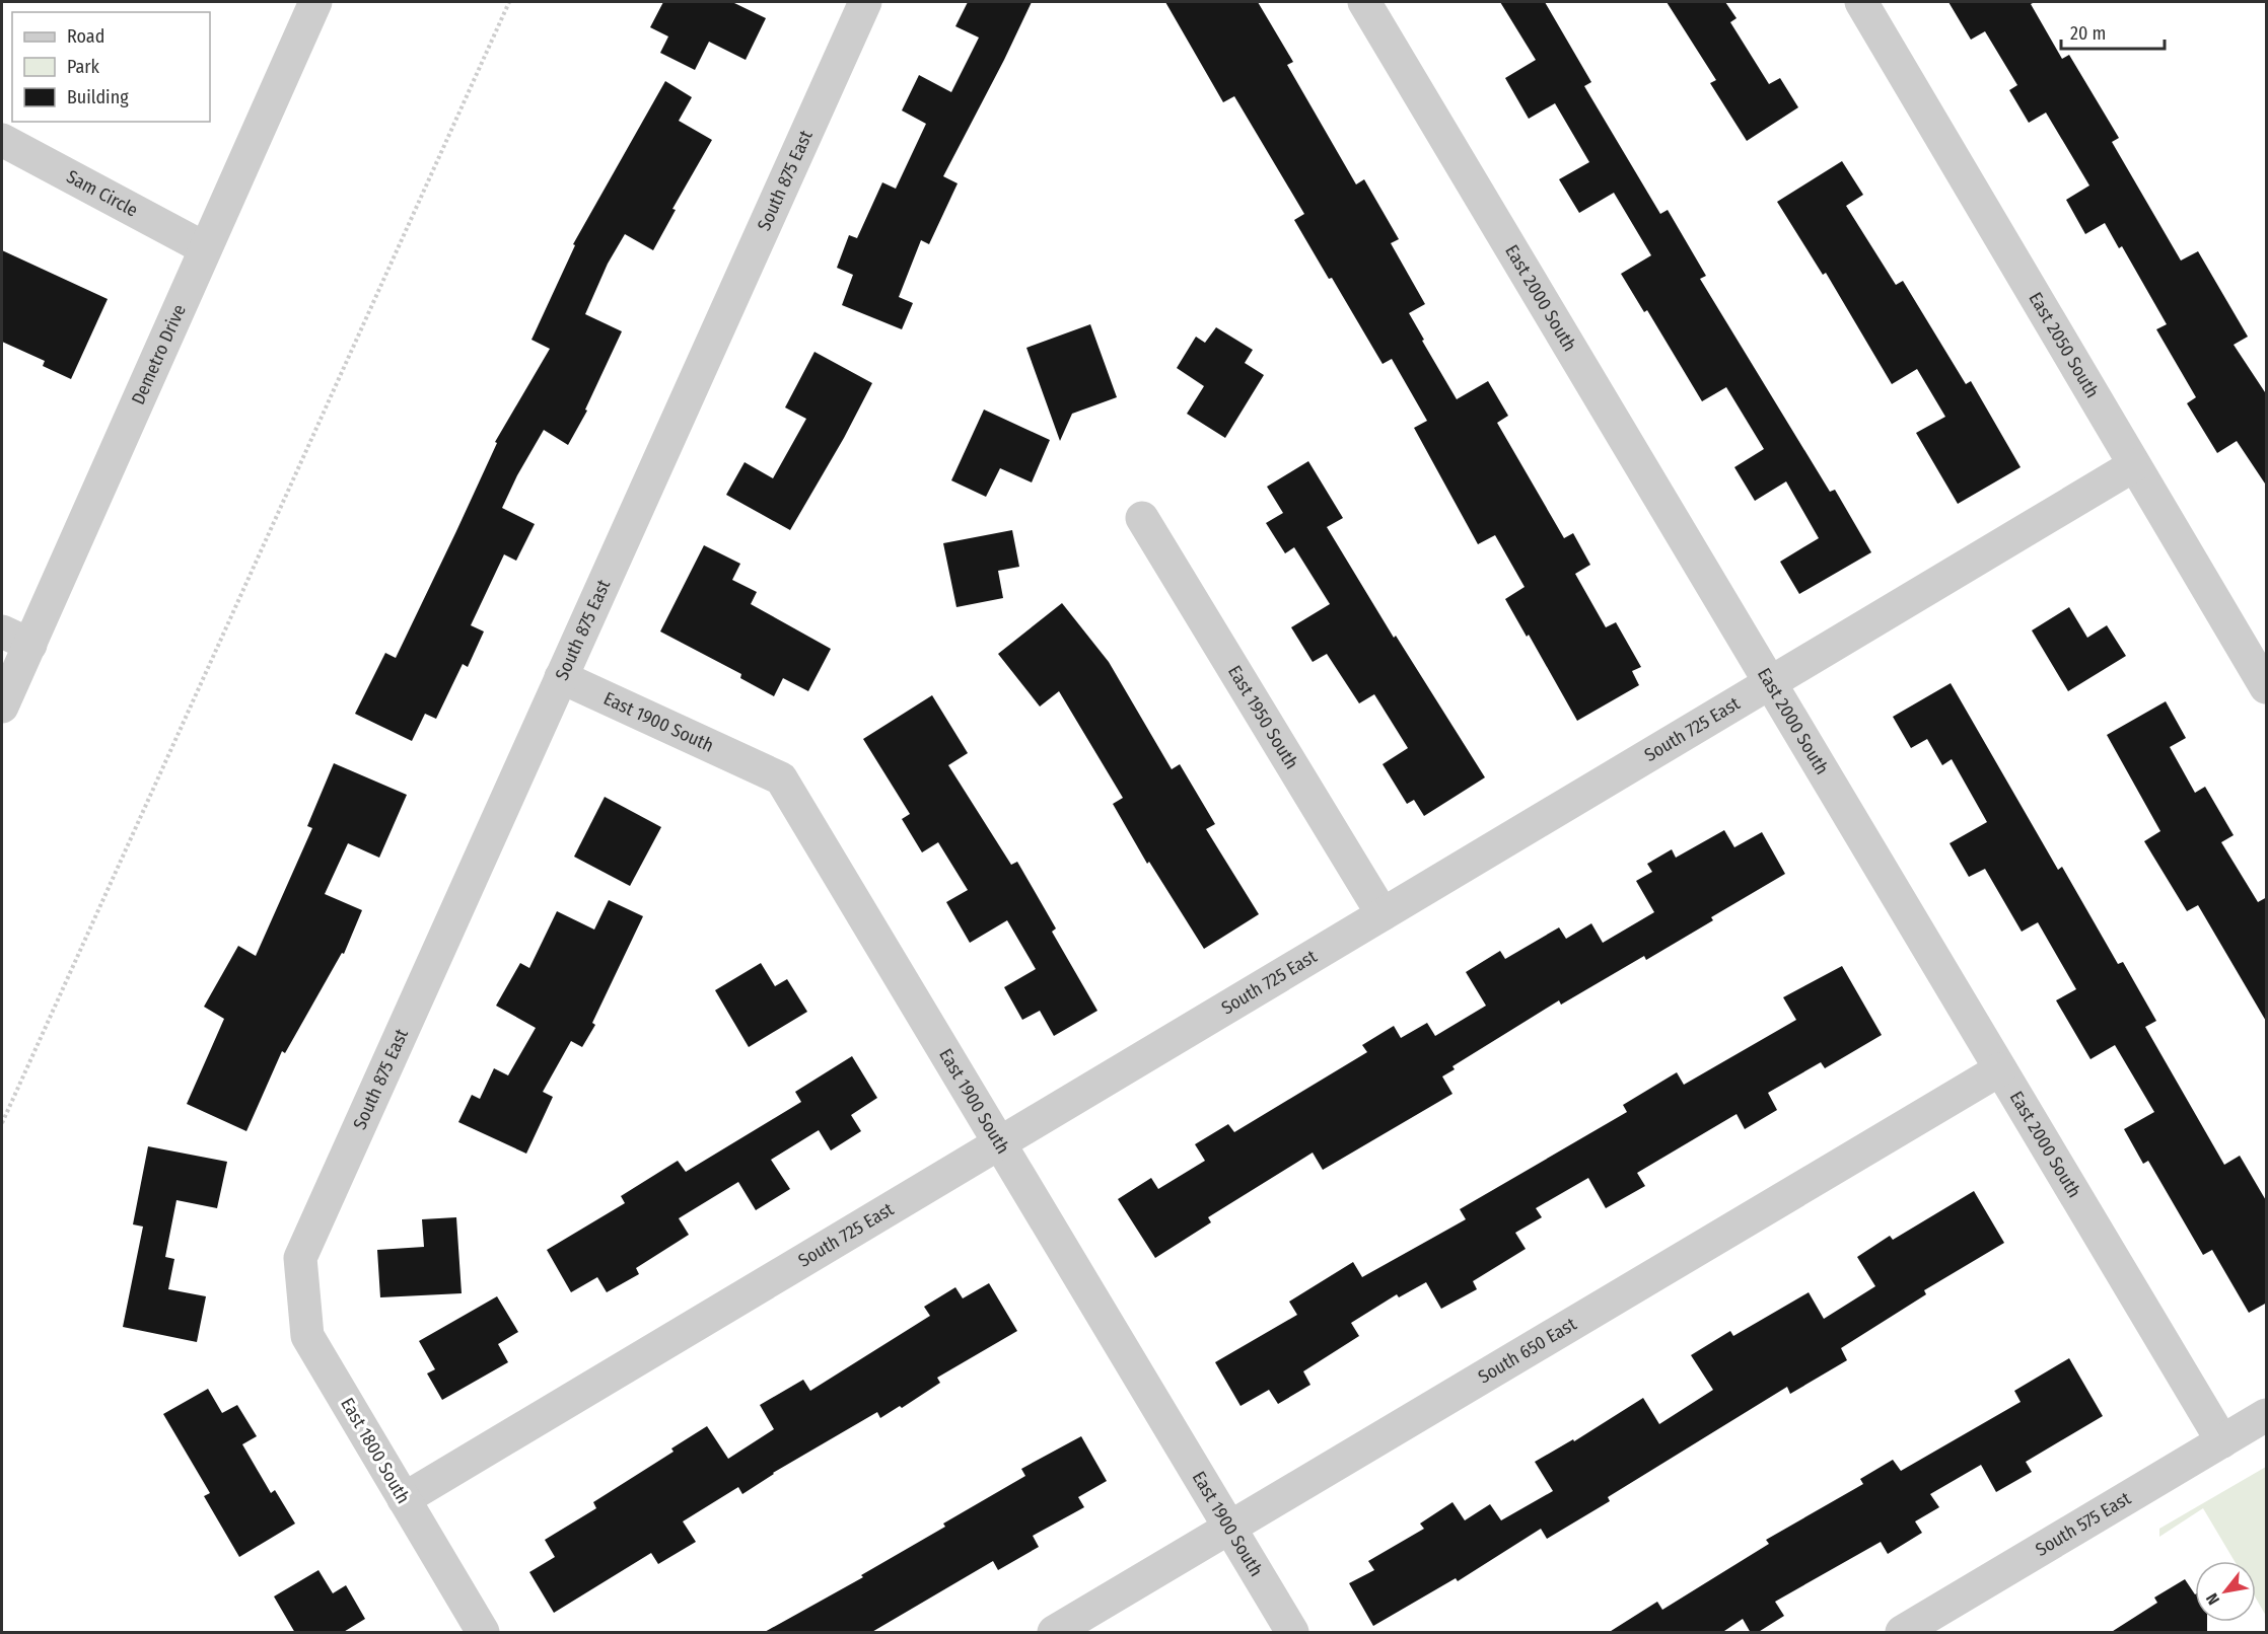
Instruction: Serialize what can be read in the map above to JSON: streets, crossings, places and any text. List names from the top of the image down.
{
  "streets": {
    "street": [
      "South 875 East",
      "Sam Circle",
      "East 2000 South",
      "East 2050 South",
      "Demetro Drive",
      "East 1950 South",
      "East 1900 South",
      "South 725 East",
      "South 650 East",
      "East 1800 South",
      "South 575 East"
    ]
  },
  "crossings": [
    ["South 875 East", "East 1900 South"],
    ["South 875 East", "East 1800 South"],
    ["Sam Circle", "Demetro Drive"],
    ["East 2000 South", "South 725 East"],
    ["East 2000 South", "South 650 East"],
    ["East 2000 South", "South 575 East"],
    ["East 2050 South", "South 725 East"],
    ["East 1950 South", "South 725 East"],
    ["East 1900 South", "South 725 East"],
    ["East 1900 South", "South 650 East"],
    ["South 725 East", "East 1800 South"]
  ],
  "legend": ["Road", "Park", "Building"],
  "scale_bar": "20 m",
  "north": "bottom left"
}
